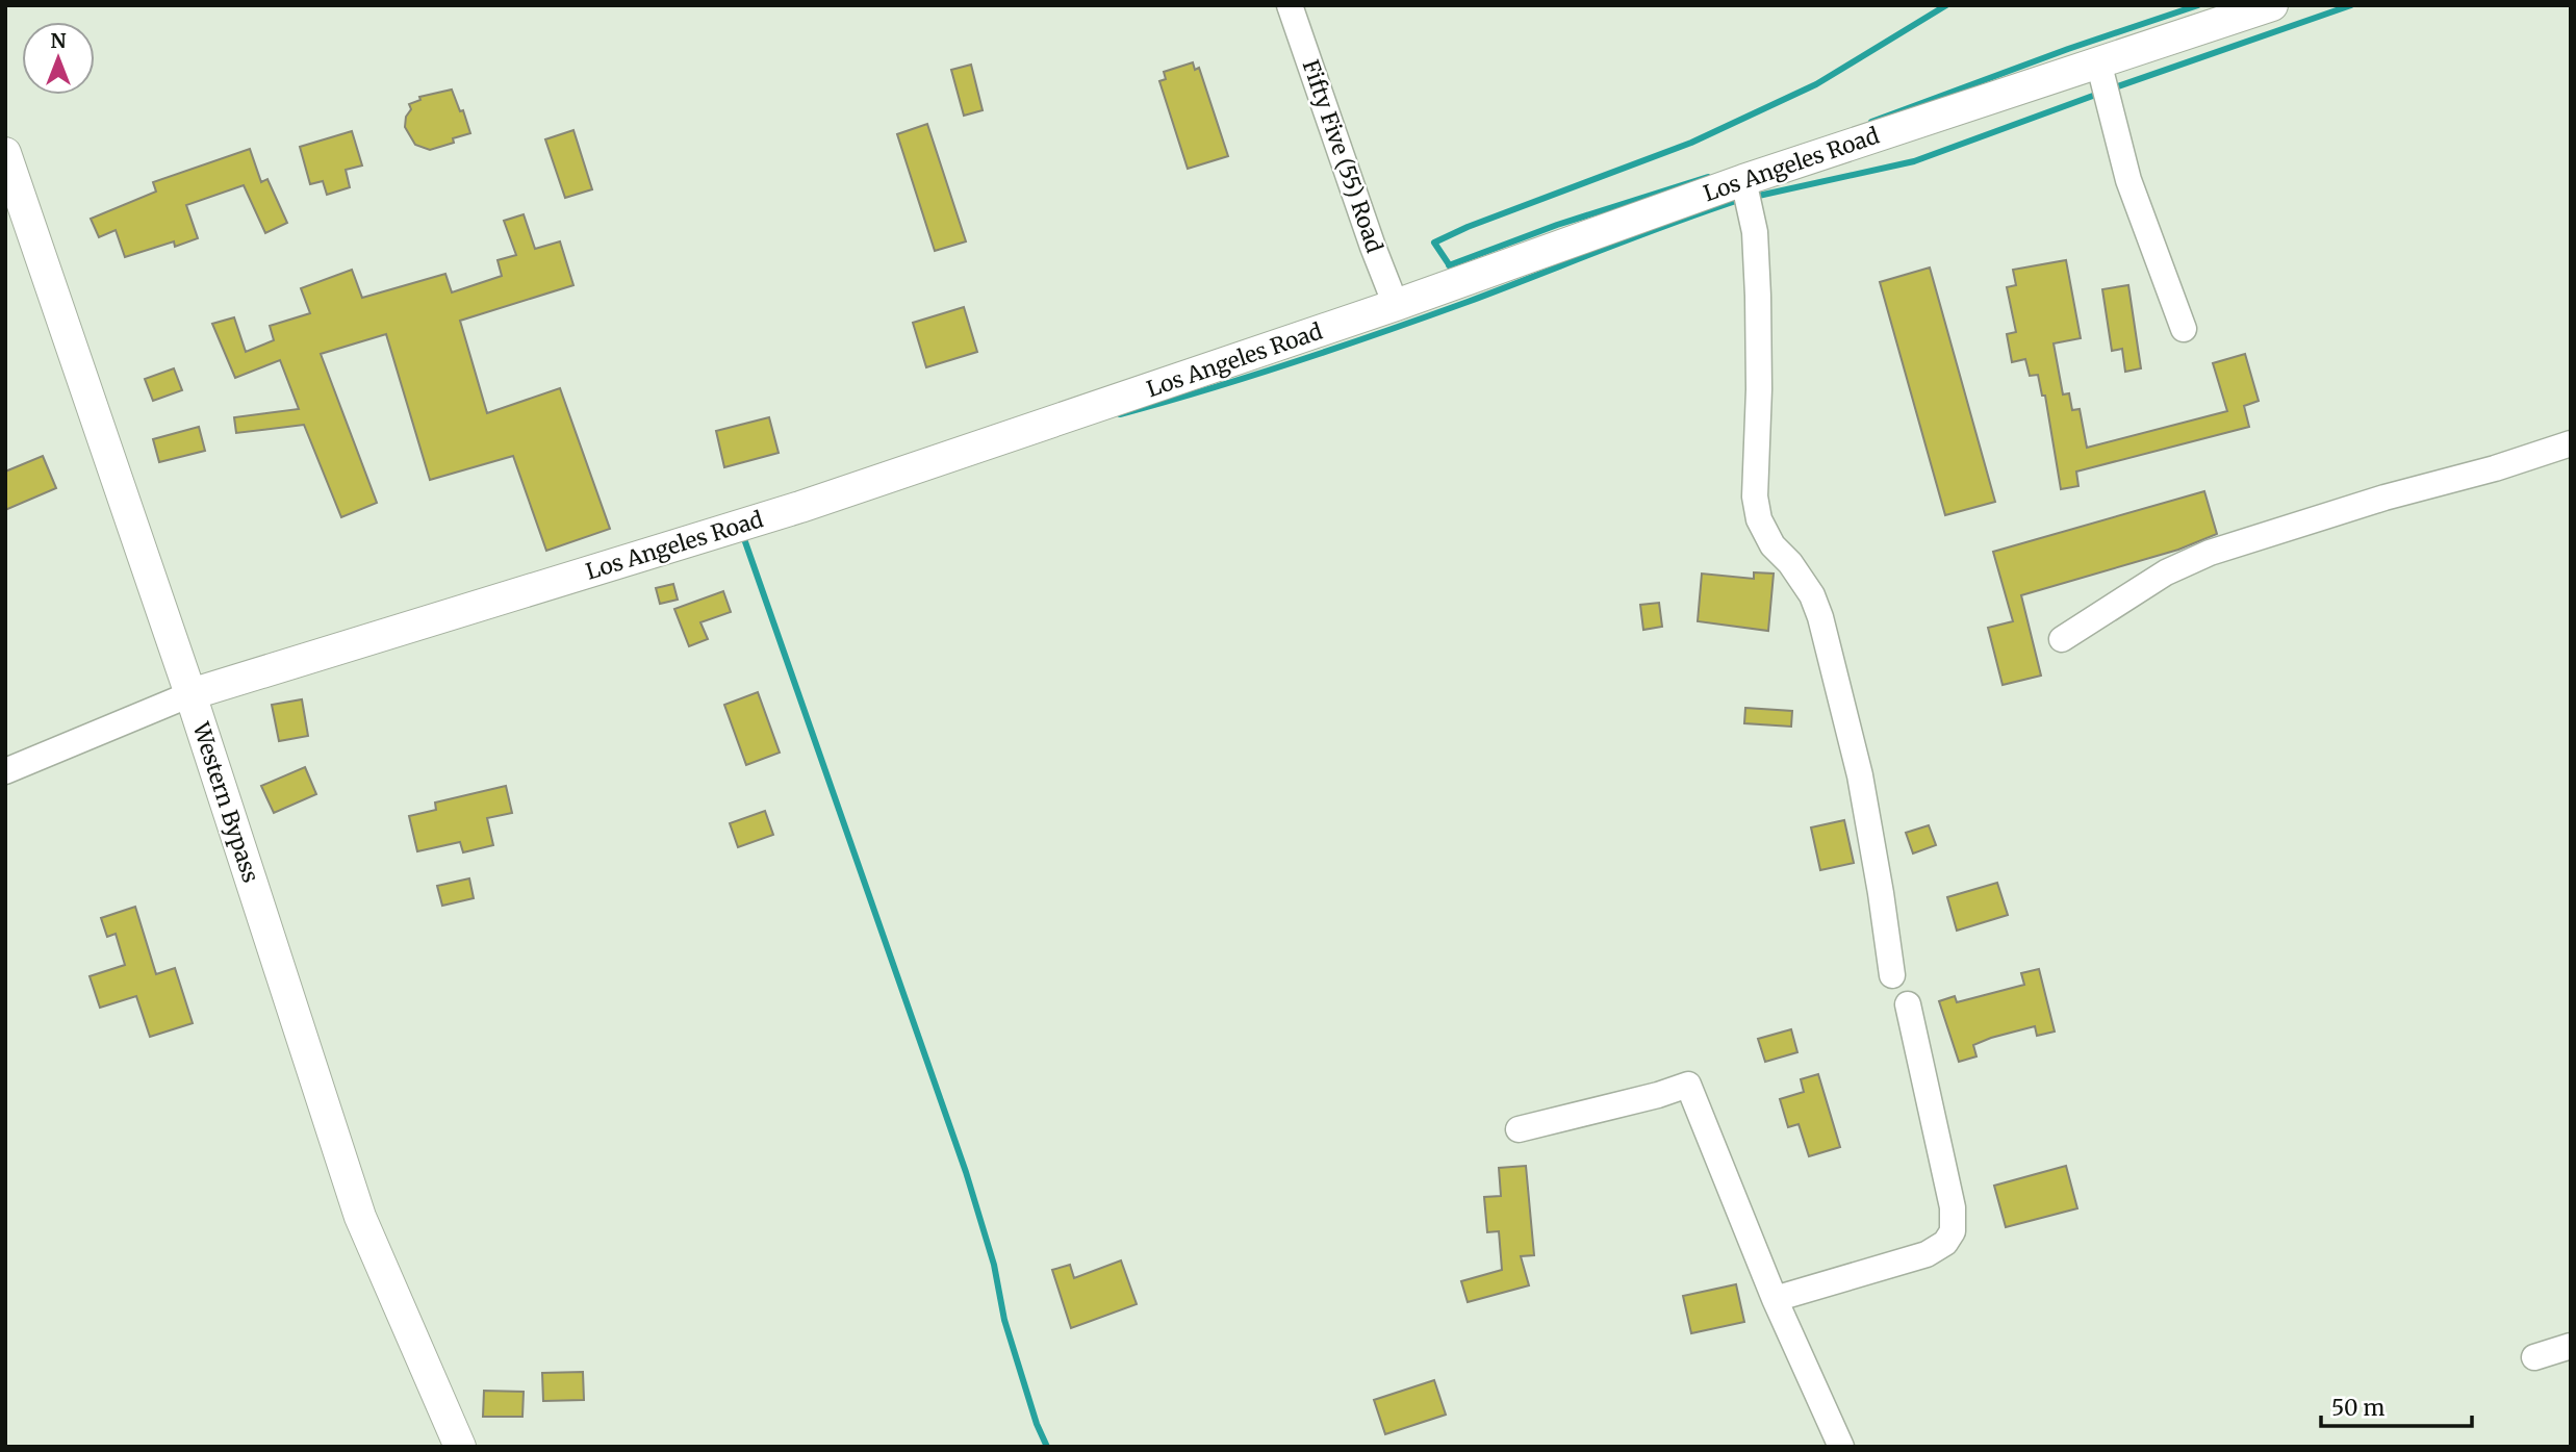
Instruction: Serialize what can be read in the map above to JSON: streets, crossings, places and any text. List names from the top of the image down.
{
  "streets": {
    "main road": ["Los Angeles Road", "Western Bypass"],
    "street": ["Fifty Five (55) Road"]
  },
  "crossings": [
    ["Fifty Five (55) Road", "Los Angeles Road"],
    ["Los Angeles Road", "Western Bypass"]
  ],
  "scale_bar": "50 m",
  "north": "top"
}
